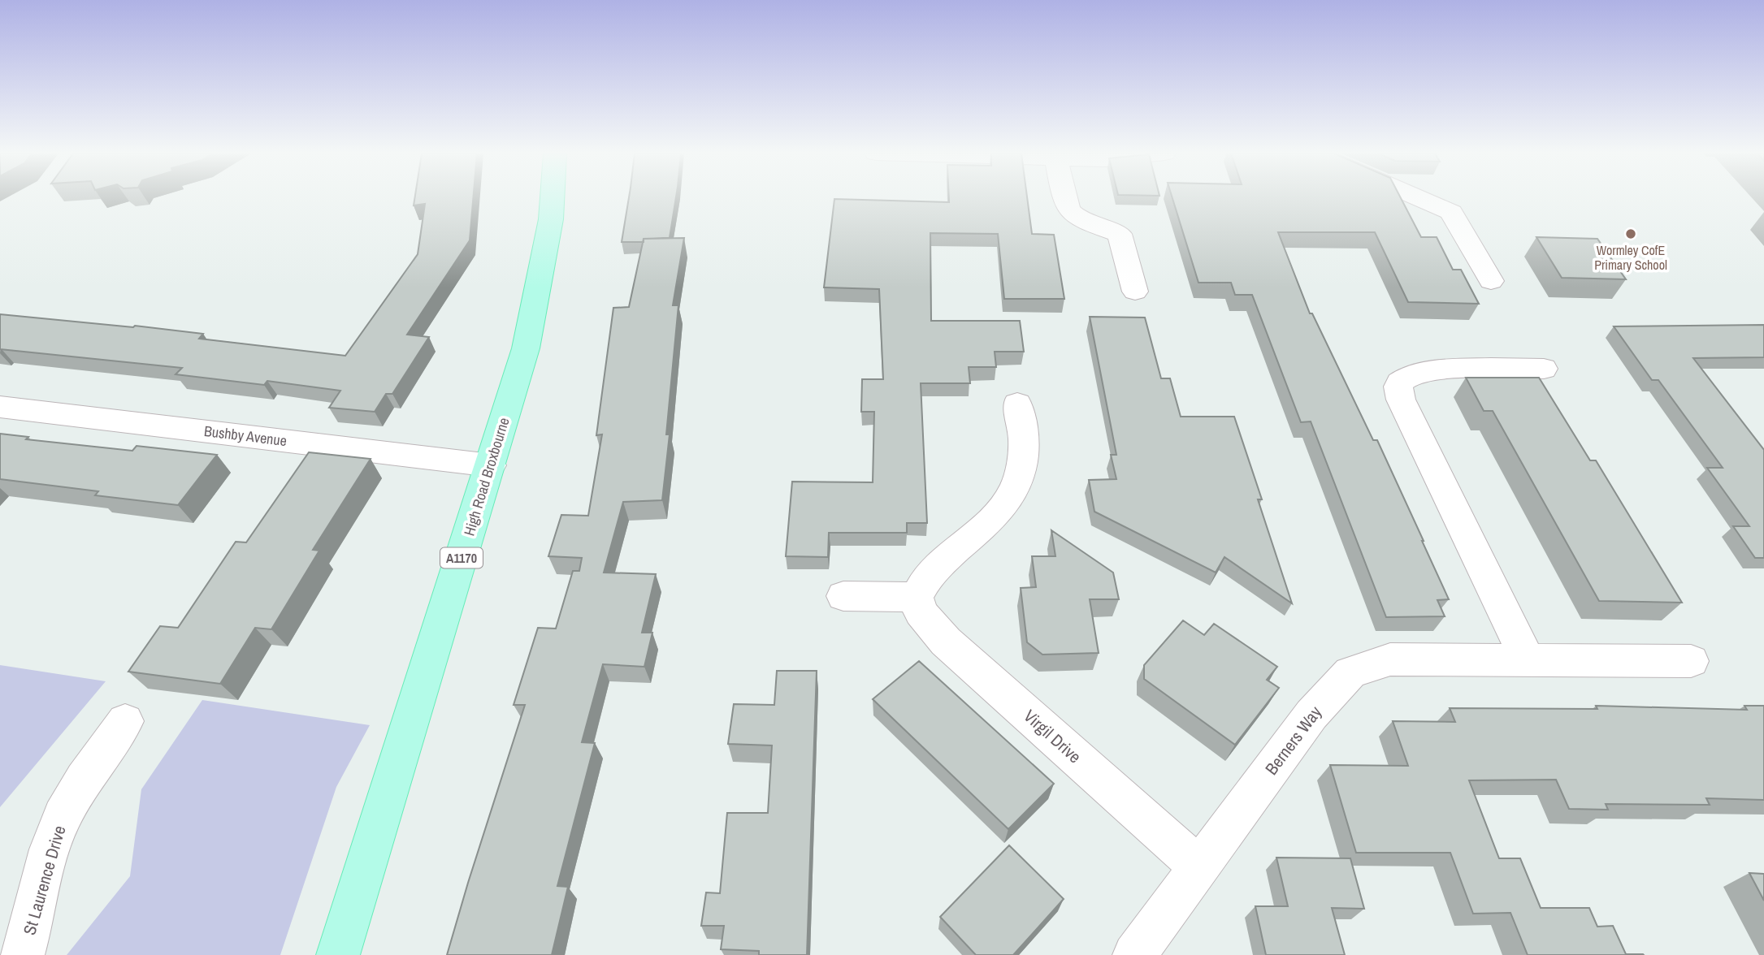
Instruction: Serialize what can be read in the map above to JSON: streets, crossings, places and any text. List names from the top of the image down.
{
  "streets": {
    "main road": ["High Road Broxbourne", "A1170"],
    "street": [
      "Bushby Avenue",
      "Virgil Drive",
      "Berners Way",
      "St Laurence Drive"
    ]
  },
  "crossings": [
    ["Bushby Avenue", "High Road Broxbourne"],
    ["Virgil Drive", "Berners Way"]
  ],
  "places": ["Wormley CofE Primary School"]
}
